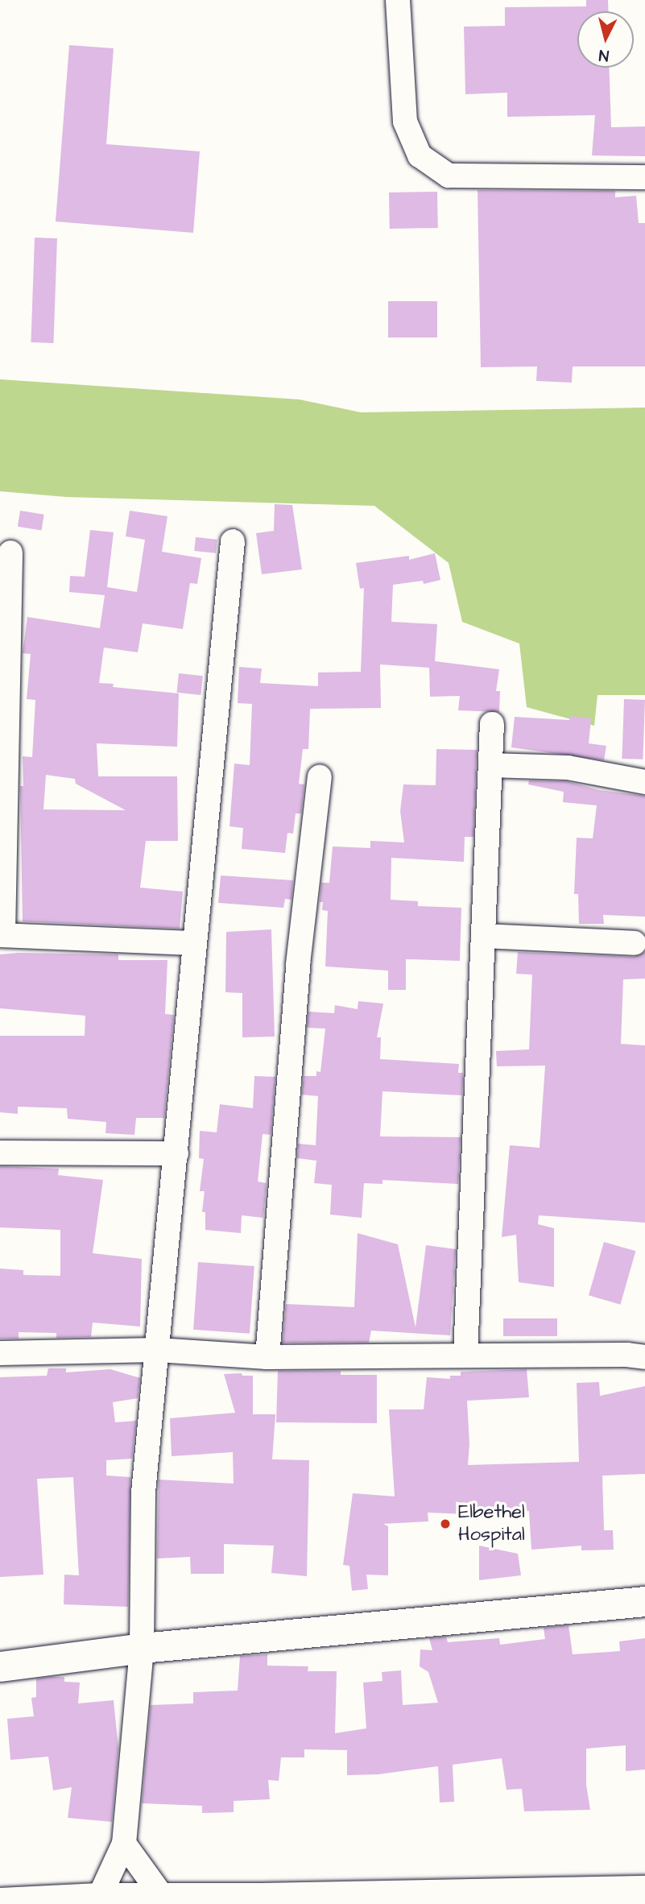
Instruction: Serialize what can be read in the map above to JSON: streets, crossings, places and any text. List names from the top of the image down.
{
  "places": ["Elbethel Hospital"],
  "north": "bottom"
}
